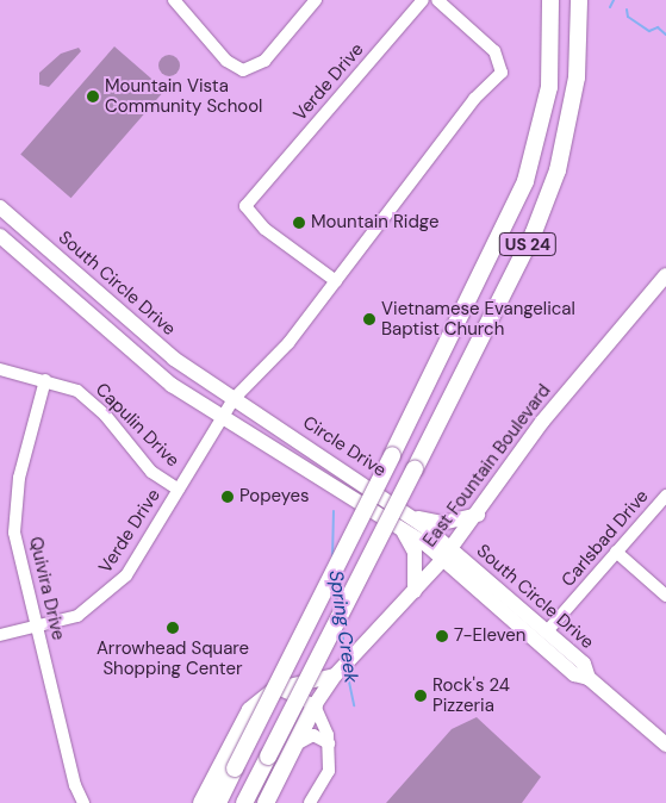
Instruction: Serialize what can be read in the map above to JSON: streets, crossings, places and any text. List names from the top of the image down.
{
  "streets": {
    "highway": ["US 24"],
    "main road": ["South Circle Drive", "Circle Drive", "East Fountain Boulevard"],
    "street": [
      "Verde Drive",
      "Capulin Drive",
      "Carlsbad Drive",
      "Quivira Drive"
    ]
  },
  "crossings": [
    ["Verde Drive", "Capulin Drive"],
    ["Verde Drive", "Circle Drive"],
    ["Verde Drive", "Quivira Drive"],
    ["South Circle Drive", "Circle Drive"],
    ["South Circle Drive", "East Fountain Boulevard"],
    ["South Circle Drive", "Carlsbad Drive"],
    ["Capulin Drive", "Quivira Drive"],
    ["Circle Drive", "East Fountain Boulevard"]
  ],
  "water": ["Spring Creek"],
  "places": [
    "Mountain Vista Community School",
    "Mountain Ridge",
    "Vietnamese Evangelical Baptist Church",
    "Popeyes",
    "Arrowhead Square Shopping Center",
    "7-Eleven",
    "Rock's 24 Pizzeria"
  ]
}
